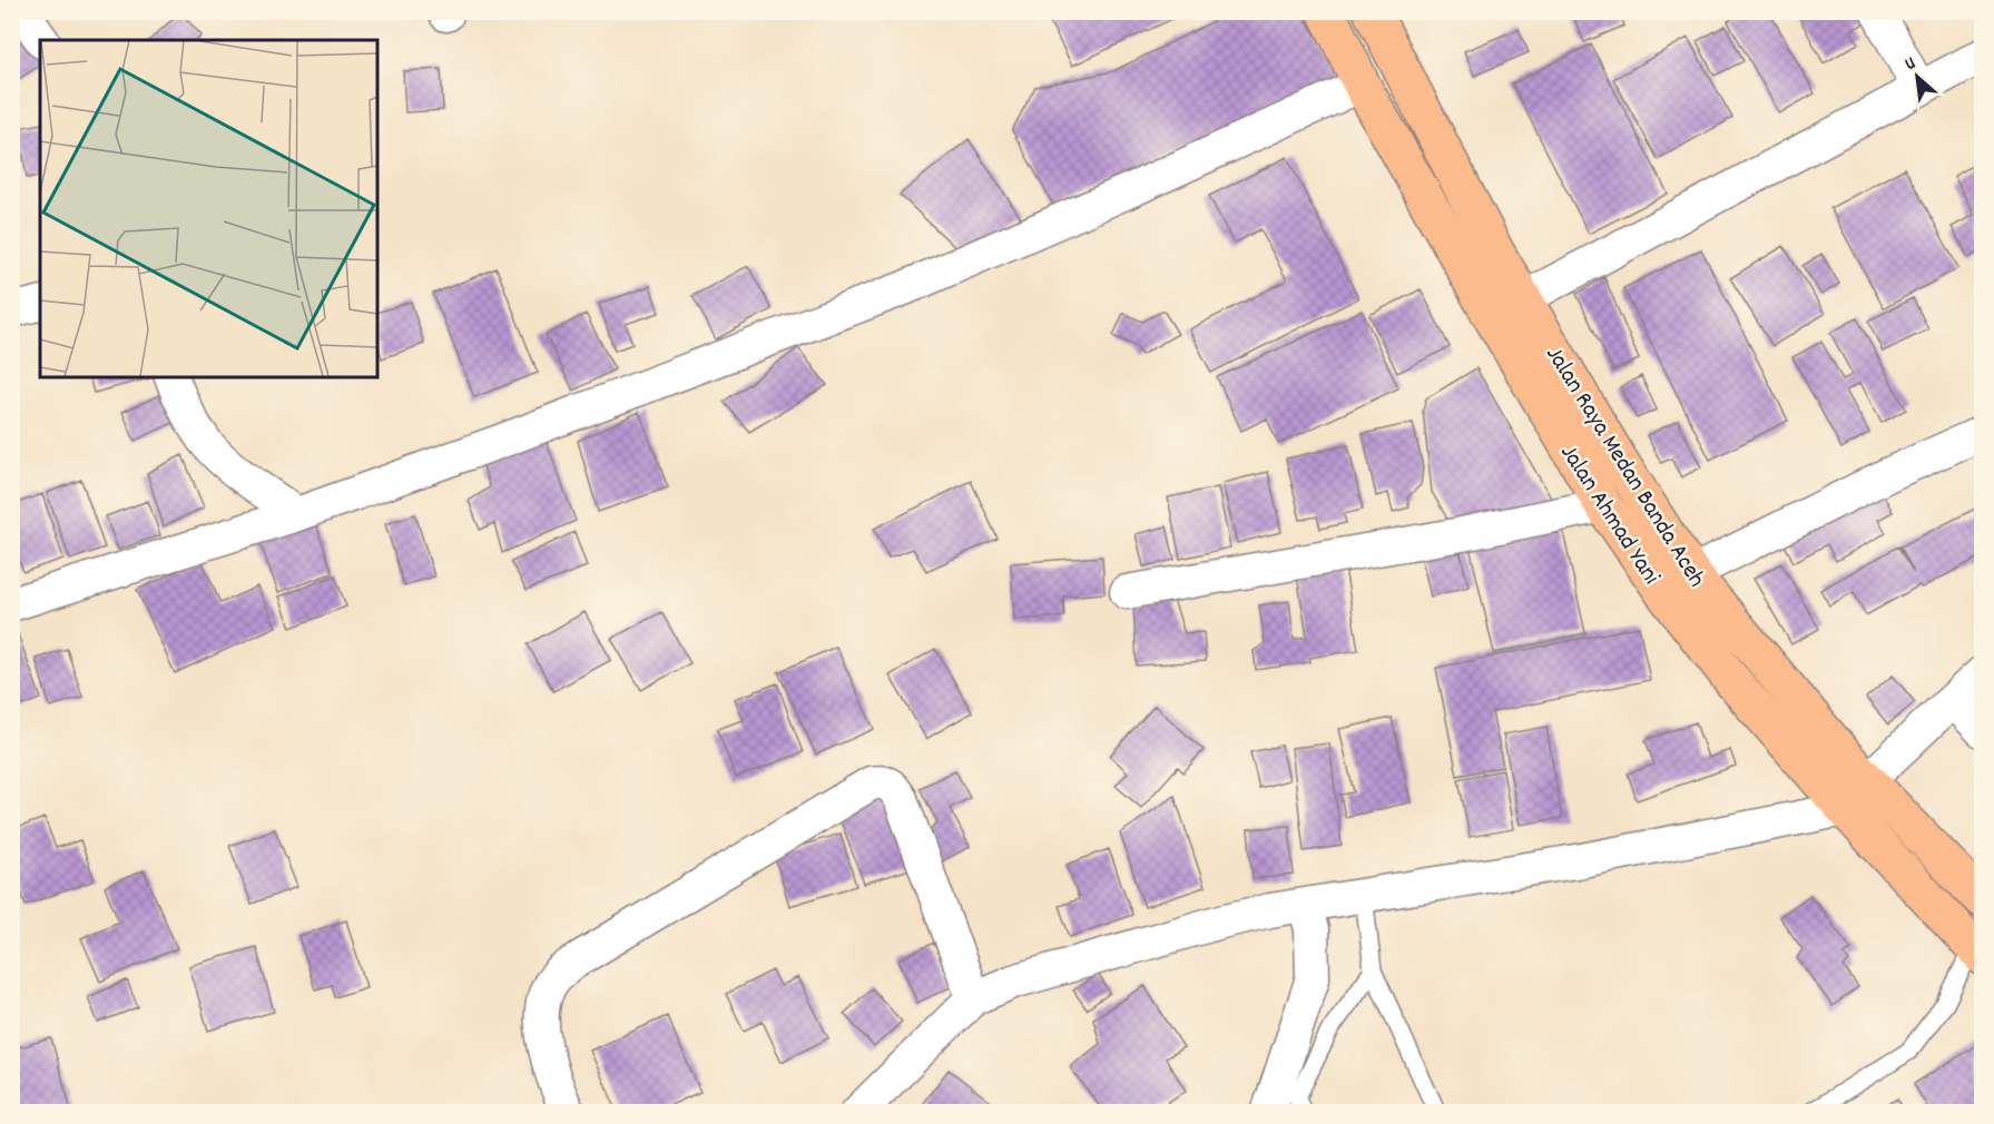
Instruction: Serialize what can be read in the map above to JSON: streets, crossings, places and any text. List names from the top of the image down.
{
  "streets": {
    "main road": ["Jalan Raya Medan Banda Aceh", "Jalan Ahmad Yani"]
  },
  "crossings": [
    ["Jalan Raya Medan Banda Aceh", "Jalan Ahmad Yani"]
  ],
  "north": "top left"
}
